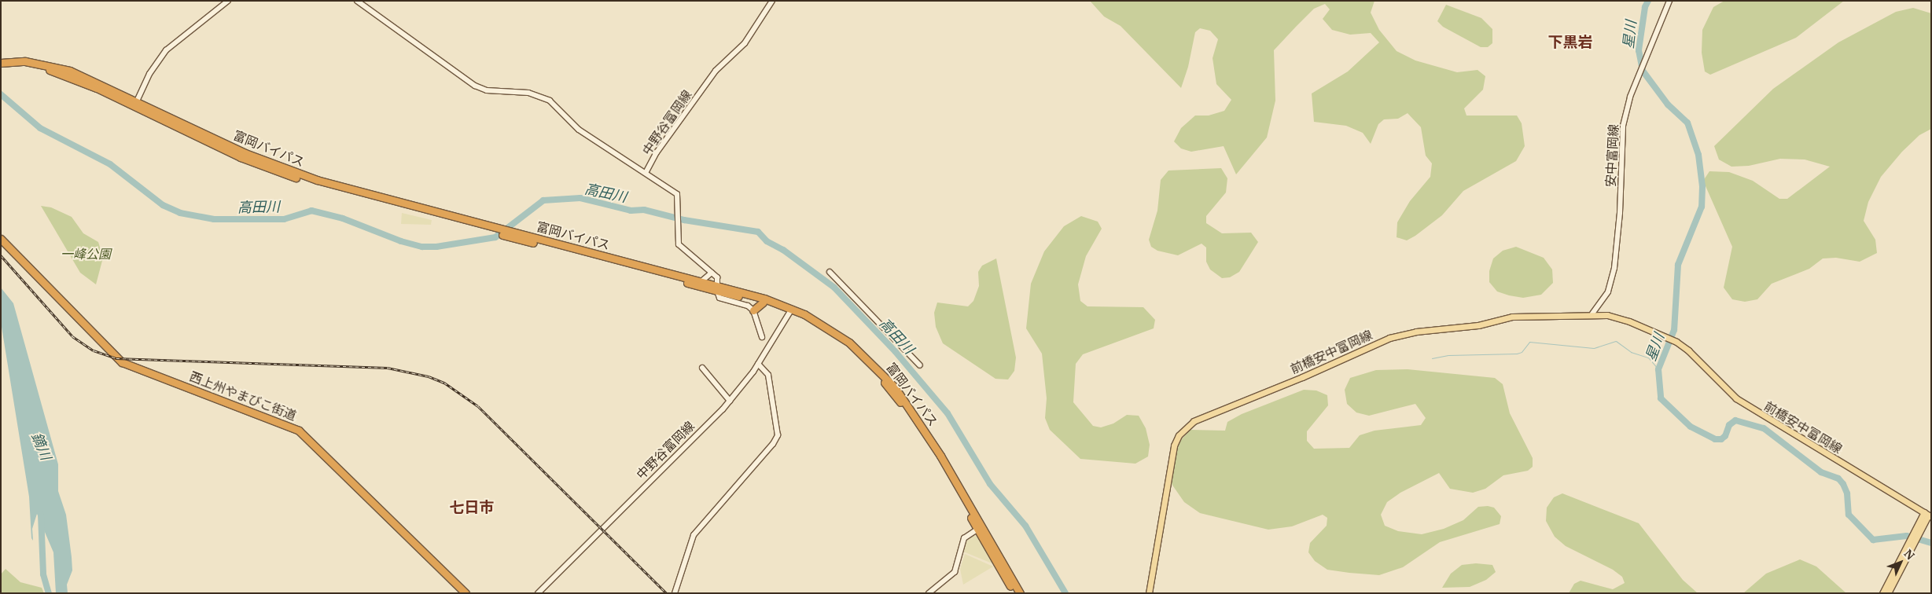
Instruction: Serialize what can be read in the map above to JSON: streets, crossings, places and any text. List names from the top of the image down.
{
  "streets": {
    "highway": ["富岡バイパス", "西上州やまびこ街道"],
    "main road": ["中野谷富岡線", "安中富岡線", "前橋安中富岡線"]
  },
  "crossings": [
    ["中野谷富岡線", "富岡バイパス"],
    ["安中富岡線", "前橋安中富岡線"]
  ],
  "districts": ["下黒岩", "七日市"],
  "water": ["星川", "高田川", "鏑川"],
  "parks": ["一峰公園"],
  "north": "top right"
}
